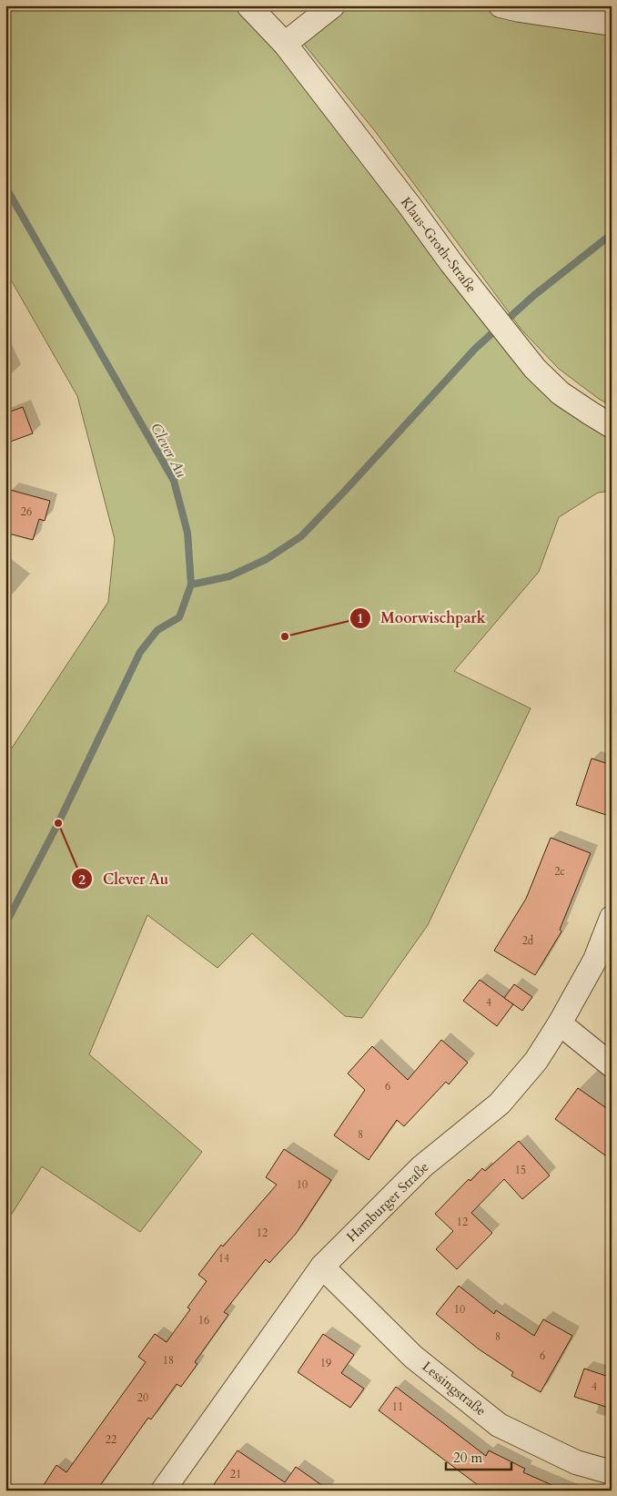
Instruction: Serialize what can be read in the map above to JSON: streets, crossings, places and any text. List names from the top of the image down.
{
  "streets": {
    "street": ["Klaus-Groth-Straße", "Hamburger Straße", "Lessingstraße"]
  },
  "crossings": [
    ["Hamburger Straße", "Lessingstraße"]
  ],
  "water": ["Clever Au"],
  "places": ["Moorwischpark", "Clever Au"],
  "house_numbers": [
    "26",
    "2c",
    "2d",
    "4",
    "6",
    "8",
    "15",
    "10",
    "12",
    "12",
    "14",
    "10",
    "16",
    "8",
    "6",
    "18",
    "19",
    "4",
    "20",
    "11",
    "22",
    "21"
  ],
  "scale_bar": "20 m"
}
